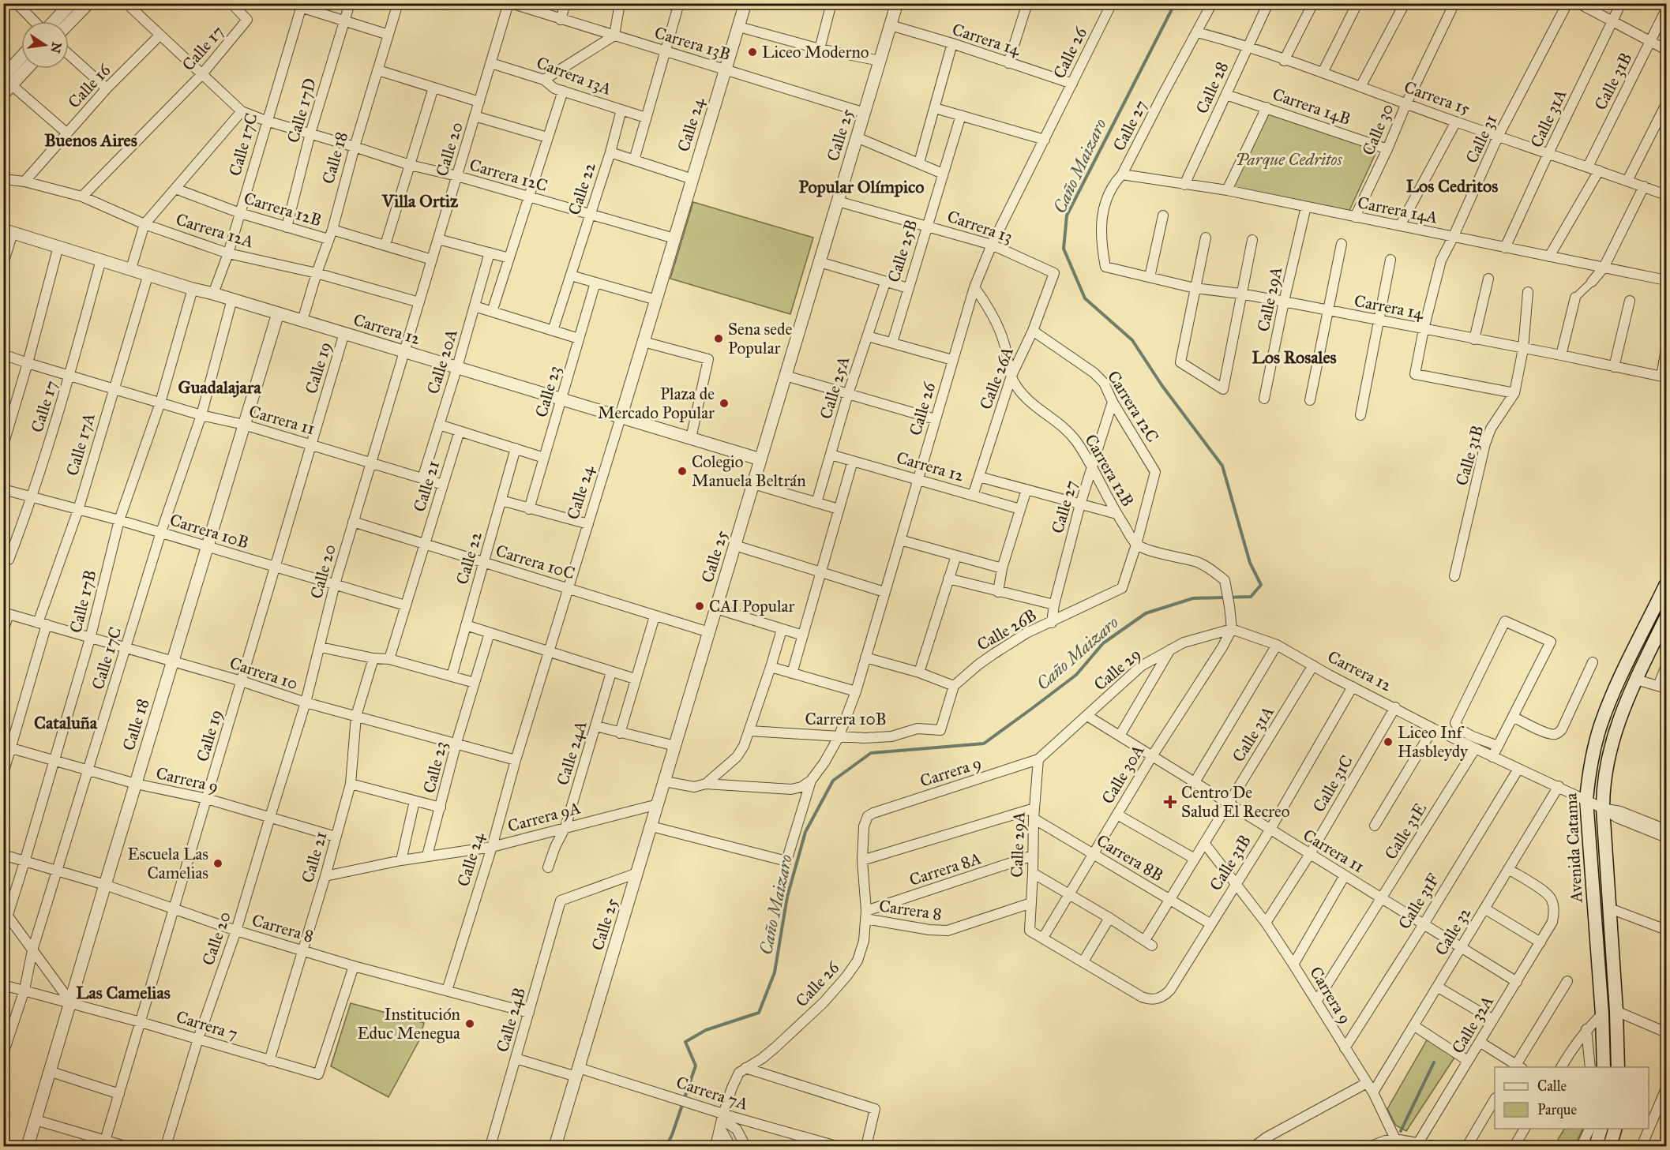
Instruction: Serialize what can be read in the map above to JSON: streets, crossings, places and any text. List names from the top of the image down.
{
  "streets": {
    "main road": ["Avenida Catama"],
    "street": [
      "Carrera 14",
      "Carrera 13B",
      "Calle 17",
      "Calle 26",
      "Carrera 13A",
      "Calle 31B",
      "Calle 16",
      "Calle 28",
      "Carrera 15",
      "Carrera 14B",
      "Calle 17D",
      "Calle 31A",
      "Calle 24",
      "Calle 27",
      "Calle 30",
      "Calle 25",
      "Calle 31",
      "Calle 17C",
      "Calle 20",
      "Calle 18",
      "Carrera 12C",
      "Calle 22",
      "Carrera 12B",
      "Carrera 14A",
      "Carrera 13",
      "Carrera 12A",
      "Calle 25B",
      "Calle 29A",
      "Carrera 12",
      "Calle 20A",
      "Calle 19",
      "Calle 26A",
      "Calle 25A",
      "Calle 23",
      "Carrera 11",
      "Calle 17A",
      "Calle 21",
      "Carrera 10B",
      "Carrera 10C",
      "Calle 17B",
      "Calle 26B",
      "Calle 29",
      "Carrera 10",
      "Calle 24A",
      "Carrera 9",
      "Calle 30A",
      "Calle 31C",
      "Carrera 9A",
      "Calle 31E",
      "Carrera 8B",
      "Carrera 8A",
      "Calle 31F",
      "Carrera 8",
      "Calle 32",
      "Calle 24B",
      "Calle 32A",
      "Carrera 7",
      "Carrera 7A"
    ]
  },
  "crossings": [
    ["Carrera 14", "Calle 26"],
    ["Carrera 14", "Calle 31B"],
    ["Carrera 14", "Calle 27"],
    ["Carrera 14", "Calle 25"],
    ["Carrera 14", "Calle 31"],
    ["Carrera 14", "Calle 29A"],
    ["Carrera 13B", "Calle 24"],
    ["Carrera 13B", "Calle 25"],
    ["Carrera 13B", "Calle 20"],
    ["Calle 17", "Carrera 12C"],
    ["Calle 17", "Carrera 12A"],
    ["Calle 17", "Carrera 12"],
    ["Calle 17", "Carrera 11"],
    ["Calle 17", "Carrera 10B"],
    ["Calle 26", "Calle 25"],
    ["Calle 26", "Carrera 13"],
    ["Calle 26", "Carrera 12"],
    ["Calle 26", "Carrera 10B"],
    ["Calle 26", "Carrera 9"],
    ["Calle 26", "Carrera 8A"],
    ["Calle 26", "Carrera 8"],
    ["Calle 26", "Carrera 7A"],
    ["Carrera 13A", "Calle 20"],
    ["Carrera 13A", "Calle 22"],
    ["Calle 31B", "Carrera 15"],
    ["Calle 31B", "Calle 31"],
    ["Calle 31B", "Carrera 12"],
    ["Calle 31B", "Carrera 11"],
    ["Calle 31B", "Carrera 9"],
    ["Calle 31B", "Carrera 8B"],
    ["Calle 16", "Carrera 12C"],
    ["Calle 16", "Carrera 12A"],
    ["Calle 28", "Carrera 15"],
    ["Calle 28", "Carrera 14B"],
    ["Calle 28", "Carrera 14A"],
    ["Carrera 15", "Calle 31A"],
    ["Carrera 15", "Calle 27"],
    ["Carrera 15", "Calle 30"],
    ["Carrera 15", "Calle 31"],
    ["Carrera 14B", "Calle 30"],
    ["Calle 17D", "Carrera 12C"],
    ["Calle 17D", "Carrera 12B"],
    ["Calle 31A", "Carrera 14A"],
    ["Calle 31A", "Carrera 12"],
    ["Calle 31A", "Carrera 11"],
    ["Calle 31A", "Carrera 9"],
    ["Calle 31A", "Carrera 8B"],
    ["Calle 24", "Carrera 12C"],
    ["Calle 24", "Carrera 12"],
    ["Calle 24", "Carrera 10C"],
    ["Calle 24", "Carrera 10"],
    ["Calle 24", "Carrera 9A"],
    ["Calle 24", "Carrera 8"],
    ["Calle 27", "Carrera 12C"],
    ["Calle 27", "Carrera 12B"],
    ["Calle 27", "Carrera 14A"],
    ["Calle 27", "Calle 26B"],
    ["Calle 30", "Carrera 14A"],
    ["Calle 25", "Carrera 13"],
    ["Calle 25", "Carrera 12"],
    ["Calle 25", "Carrera 10C"],
    ["Calle 25", "Carrera 9A"],
    ["Calle 25", "Calle 24B"],
    ["Calle 25", "Carrera 7A"],
    ["Calle 31", "Carrera 14A"],
    ["Calle 17C", "Carrera 12C"],
    ["Calle 17C", "Carrera 12B"],
    ["Calle 17C", "Carrera 12A"],
    ["Calle 17C", "Carrera 12"],
    ["Calle 17C", "Carrera 11"],
    ["Calle 17C", "Carrera 10B"],
    ["Calle 17C", "Carrera 10"],
    ["Calle 17C", "Carrera 9"],
    ["Calle 17C", "Carrera 8"],
    ["Calle 17C", "Carrera 7"],
    ["Calle 20", "Carrera 12C"],
    ["Calle 20", "Carrera 12B"],
    ["Calle 20", "Carrera 12A"],
    ["Calle 20", "Carrera 12"],
    ["Calle 20", "Carrera 11"],
    ["Calle 20", "Carrera 10B"],
    ["Calle 20", "Carrera 10C"],
    ["Calle 20", "Carrera 10"],
    ["Calle 20", "Carrera 9"],
    ["Calle 20", "Carrera 8"],
    ["Calle 20", "Carrera 7"],
    ["Calle 18", "Carrera 12C"],
    ["Calle 18", "Carrera 12B"],
    ["Calle 18", "Carrera 12A"],
    ["Calle 18", "Carrera 12"],
    ["Calle 18", "Carrera 11"],
    ["Calle 18", "Carrera 10B"],
    ["Calle 18", "Carrera 10"],
    ["Calle 18", "Carrera 9"],
    ["Calle 18", "Carrera 8"],
    ["Calle 18", "Carrera 7"],
    ["Carrera 12C", "Calle 22"],
    ["Carrera 12C", "Carrera 12B"],
    ["Carrera 12C", "Calle 26A"],
    ["Carrera 12C", "Calle 26B"],
    ["Calle 22", "Carrera 10C"],
    ["Carrera 12B", "Calle 26A"],
    ["Carrera 12B", "Calle 26B"],
    ["Carrera 14A", "Calle 29A"],
    ["Carrera 13", "Calle 25B"],
    ["Carrera 13", "Calle 26A"],
    ["Calle 29A", "Calle 29"],
    ["Calle 29A", "Carrera 9"],
    ["Calle 29A", "Calle 30A"],
    ["Calle 29A", "Carrera 8B"],
    ["Calle 29A", "Carrera 8A"],
    ["Calle 29A", "Carrera 8"],
    ["Carrera 12", "Calle 20A"],
    ["Carrera 12", "Calle 19"],
    ["Carrera 12", "Calle 26A"],
    ["Carrera 12", "Calle 25A"],
    ["Carrera 12", "Calle 23"],
    ["Carrera 12", "Calle 17A"],
    ["Carrera 12", "Calle 17B"],
    ["Carrera 12", "Calle 29"],
    ["Carrera 12", "Calle 30A"],
    ["Carrera 12", "Calle 31C"],
    ["Carrera 12", "Calle 31E"],
    ["Carrera 12", "Avenida Catama"],
    ["Carrera 12", "Calle 31F"],
    ["Carrera 12", "Calle 32"],
    ["Calle 20A", "Carrera 11"],
    ["Calle 19", "Carrera 11"],
    ["Calle 19", "Carrera 10B"],
    ["Calle 19", "Carrera 10"],
    ["Calle 19", "Carrera 9"],
    ["Calle 19", "Carrera 8"],
    ["Calle 19", "Carrera 7"],
    ["Calle 23", "Carrera 10"],
    ["Calle 23", "Carrera 9A"],
    ["Carrera 11", "Calle 17A"],
    ["Carrera 11", "Calle 21"],
    ["Carrera 11", "Calle 17B"],
    ["Carrera 11", "Calle 29"],
    ["Carrera 11", "Calle 30A"],
    ["Carrera 11", "Calle 31C"],
    ["Carrera 11", "Calle 31E"],
    ["Carrera 11", "Calle 31F"],
    ["Carrera 11", "Calle 32"],
    ["Carrera 11", "Calle 32A"],
    ["Calle 17A", "Carrera 10B"],
    ["Calle 17A", "Carrera 10"],
    ["Calle 17A", "Carrera 9"],
    ["Calle 21", "Carrera 10B"],
    ["Calle 21", "Carrera 10C"],
    ["Calle 21", "Carrera 10"],
    ["Calle 21", "Carrera 9"],
    ["Calle 21", "Carrera 9A"],
    ["Calle 21", "Carrera 8"],
    ["Calle 21", "Carrera 7"],
    ["Carrera 10B", "Calle 17B"],
    ["Carrera 10B", "Calle 26B"],
    ["Calle 17B", "Carrera 10"],
    ["Calle 17B", "Carrera 9"],
    ["Calle 17B", "Carrera 8"],
    ["Calle 29", "Carrera 9"],
    ["Calle 29", "Calle 30A"],
    ["Calle 24A", "Carrera 9A"],
    ["Carrera 9", "Calle 31C"],
    ["Carrera 9", "Calle 31E"],
    ["Carrera 9", "Calle 31F"],
    ["Carrera 9", "Calle 32"],
    ["Calle 30A", "Carrera 8B"],
    ["Carrera 8A", "Carrera 8"],
    ["Carrera 8", "Calle 24B"],
    ["Carrera 8", "Carrera 7"],
    ["Calle 32", "Calle 32A"],
    ["Calle 24B", "Carrera 7A"]
  ],
  "districts": [
    "Buenos Aires",
    "Los Cedritos",
    "Popular Olímpico",
    "Villa Ortiz",
    "Los Rosales",
    "Guadalajara",
    "Cataluña",
    "Las Camelias"
  ],
  "water": ["Caño Maizaro"],
  "parks": ["Parque Cedritos"],
  "places": {
    "other": [
      "Liceo Moderno",
      "Sena sede Popular",
      "Plaza de Mercado Popular",
      "Colegio Manuela Beltrán",
      "CAI Popular",
      "Liceo Inf Hasbleydy",
      "Escuela Las Camelias",
      "Institución Educ Menegua"
    ],
    "health": ["Centro De Salud El Recreo"]
  },
  "legend": ["Calle", "Parque"],
  "north": "right"
}
